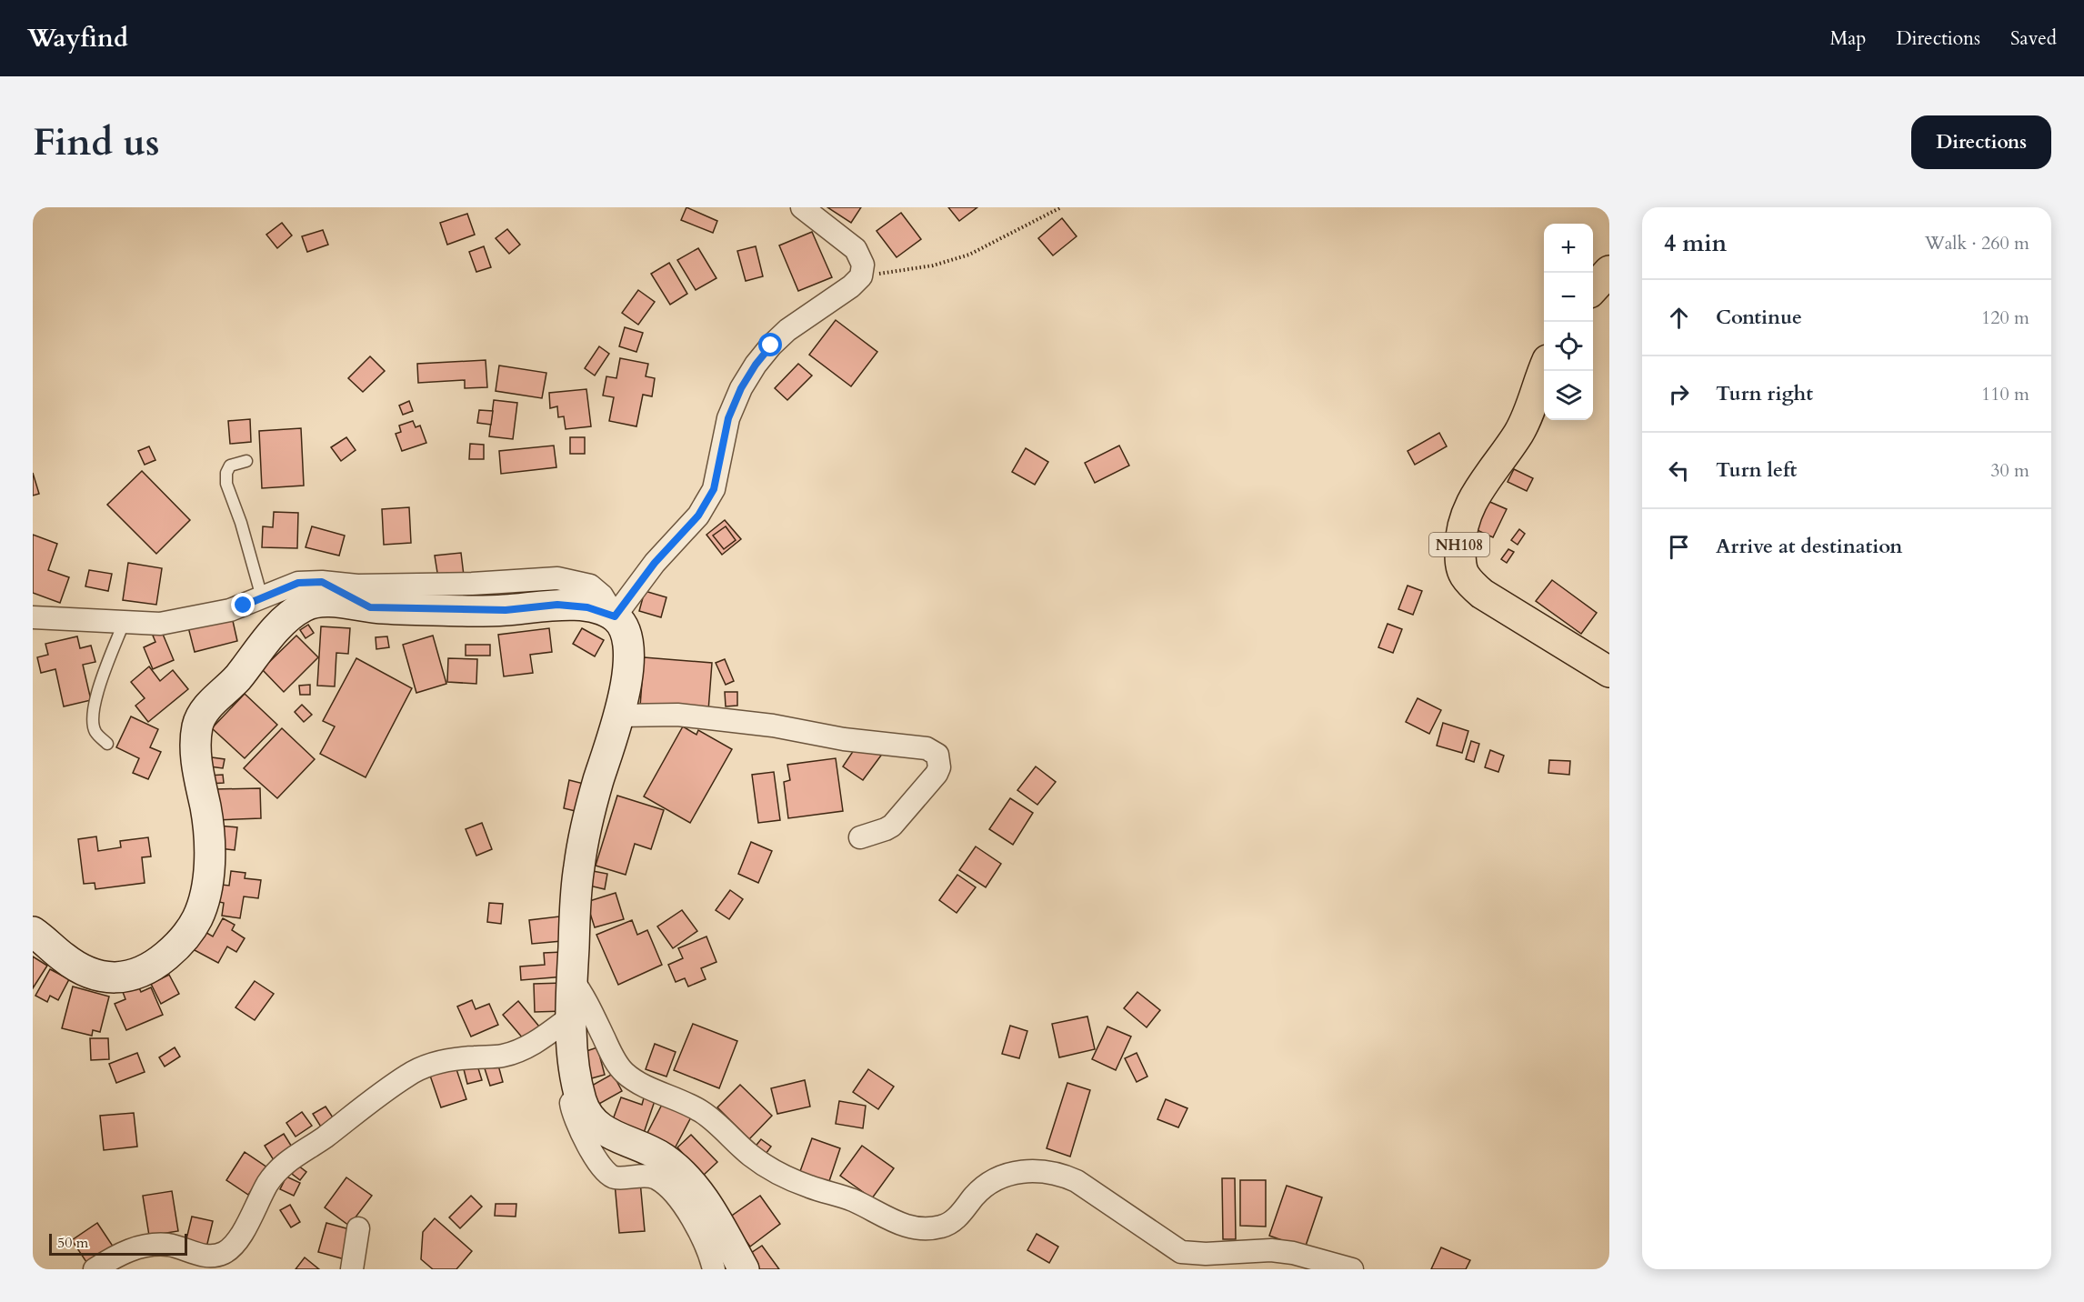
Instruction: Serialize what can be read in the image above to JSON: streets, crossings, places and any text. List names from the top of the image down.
{
  "streets": {
    "highway": ["NH108"]
  },
  "scale_bar": "50 m",
  "page": {
    "header": "Wayfind",
    "nav": ["Map", "Directions", "Saved"],
    "buttons": "Directions",
    "title": "Find us",
    "heading": ["4 min", "Walk · 260 m"],
    "map_buttons": ["+", "−"],
    "list": [
      ["Continue", "120 m"],
      ["Turn right", "110 m"],
      ["Turn left", "30 m"],
      "Arrive at destination"
    ],
    "scale": "50 m"
  }
}
